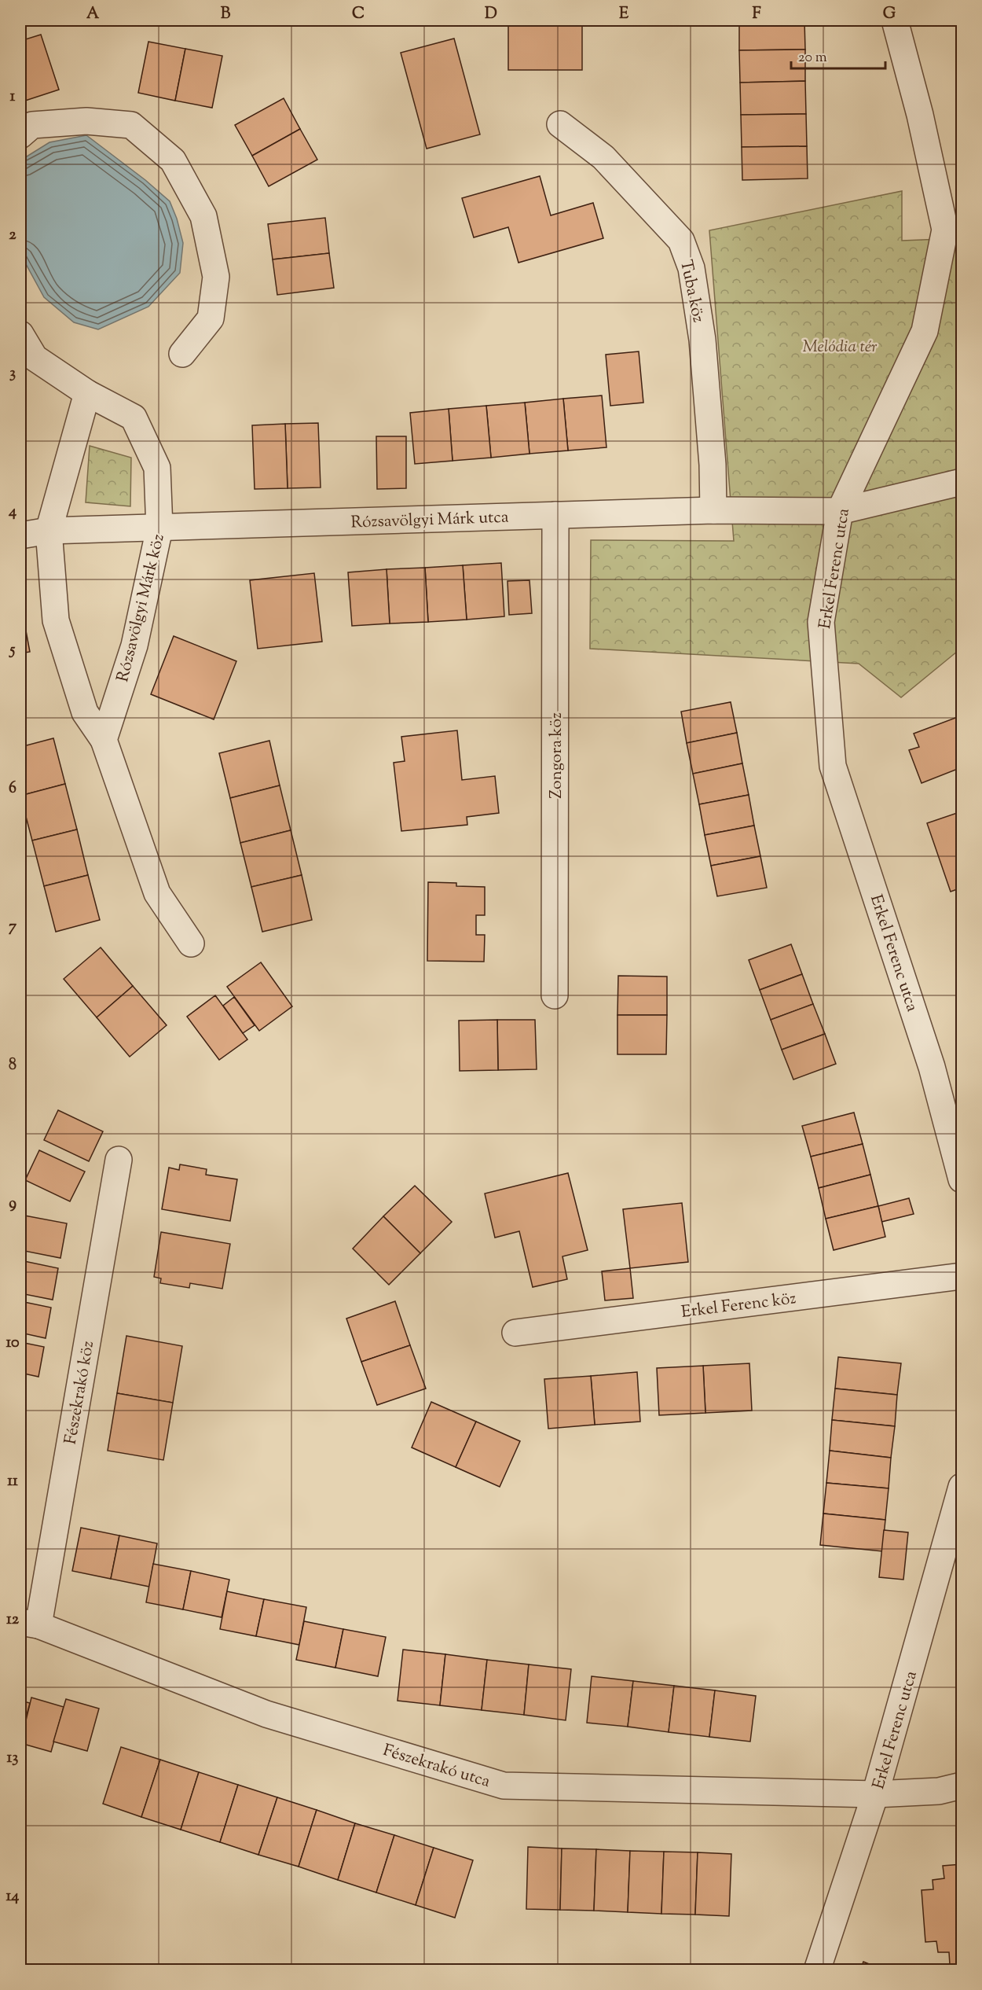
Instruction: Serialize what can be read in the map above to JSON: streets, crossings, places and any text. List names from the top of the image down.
{
  "streets": {
    "street": [
      "Tuba köz",
      "Rózsavölgyi Márk utca",
      "Erkel Ferenc utca",
      "Rózsavölgyi Márk köz",
      "Zongora köz",
      "Erkel Ferenc köz",
      "Fészekrakó köz",
      "Fészekrakó utca"
    ]
  },
  "crossings": [
    ["Tuba köz", "Rózsavölgyi Márk utca"],
    ["Rózsavölgyi Márk utca", "Erkel Ferenc utca"],
    ["Rózsavölgyi Márk utca", "Rózsavölgyi Márk köz"],
    ["Rózsavölgyi Márk utca", "Zongora köz"],
    ["Erkel Ferenc utca", "Fészekrakó utca"],
    ["Fészekrakó köz", "Fészekrakó utca"]
  ],
  "parks": ["Melódia tér"],
  "scale_bar": "20 m",
  "grid": {
    "columns": [
      "A",
      "B",
      "C",
      "D",
      "E",
      "F",
      "G"
    ],
    "rows": [
      "1",
      "2",
      "3",
      "4",
      "5",
      "6",
      "7",
      "8",
      "9",
      "10",
      "11",
      "12",
      "13",
      "14"
    ]
  }
}
